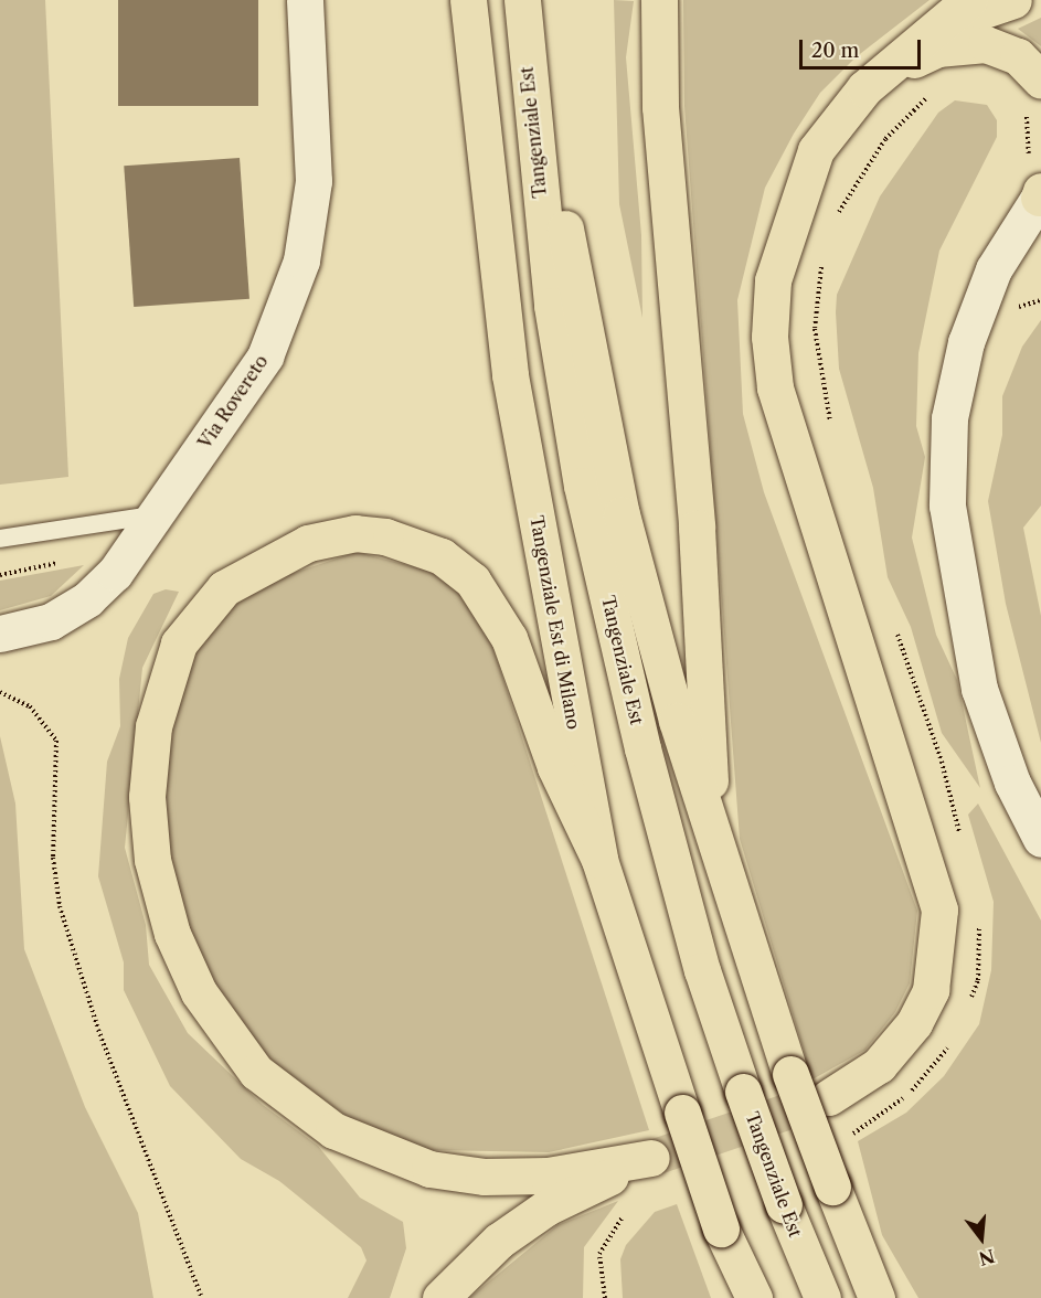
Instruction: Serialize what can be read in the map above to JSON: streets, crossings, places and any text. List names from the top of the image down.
{
  "streets": {
    "highway": ["Tangenziale Est", "Tangenziale Est di Milano"],
    "street": ["Via Rovereto"]
  },
  "scale_bar": "20 m",
  "north": "bottom"
}
